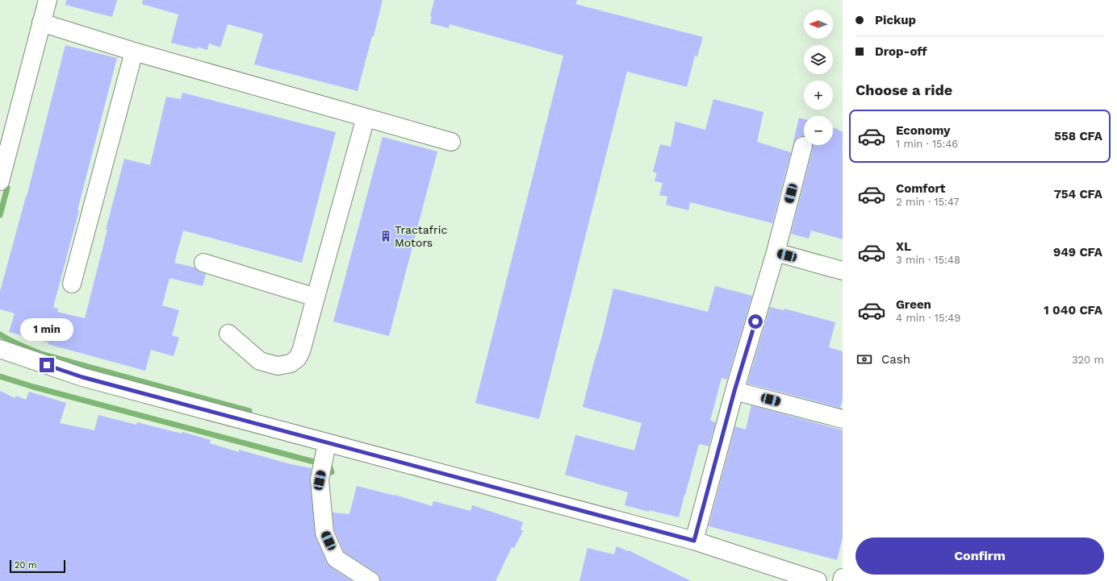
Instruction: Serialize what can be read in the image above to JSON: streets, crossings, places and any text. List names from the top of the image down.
{
  "places": {
    "building": ["Tractafric Motors"]
  },
  "scale_bar": "20 m",
  "north": "left",
  "page": {
    "banner": ["Pickup", "Drop-off"],
    "map_buttons": ["+", "−"],
    "heading": "Choose a ride",
    "list": [
      {
        "name": "Economy",
        "note": "1 min · 15:46",
        "value": "558 CFA"
      },
      {
        "name": "Comfort",
        "note": "2 min · 15:47",
        "value": "754 CFA"
      },
      {
        "name": "XL",
        "note": "3 min · 15:48",
        "value": "949 CFA"
      },
      {
        "name": "Green",
        "note": "4 min · 15:49",
        "value": "1 040 CFA"
      }
    ],
    "bubble": "1 min",
    "pay": ["Cash", "320 m"],
    "buttons": "Confirm",
    "scale": "20 m"
  }
}
